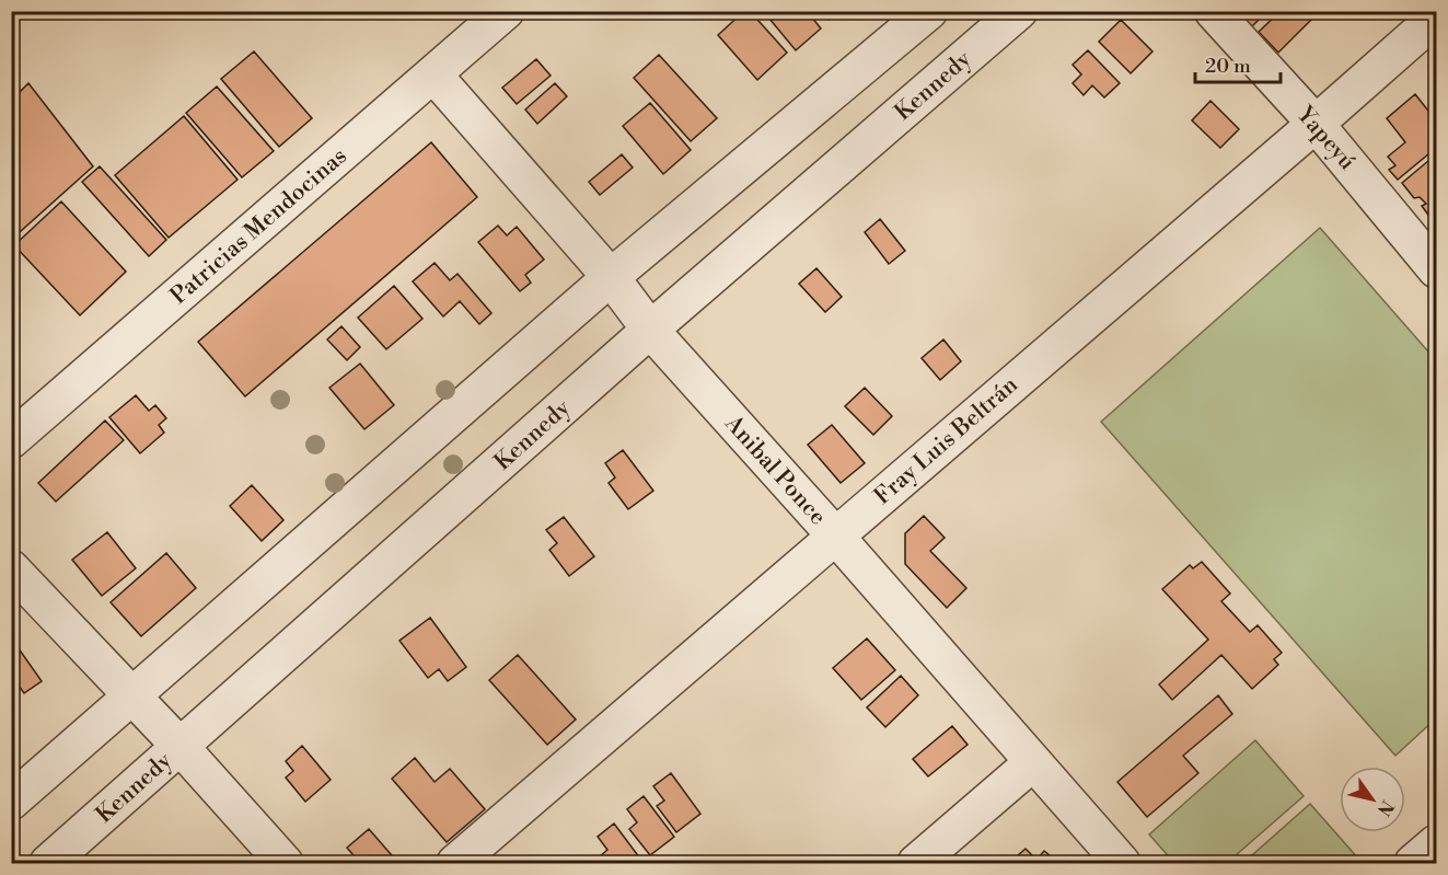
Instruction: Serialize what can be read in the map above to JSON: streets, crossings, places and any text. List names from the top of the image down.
{
  "streets": {
    "street": [
      "Kennedy",
      "Yapeyú",
      "Patricias Mendocinas",
      "Fray Luis Beltrán",
      "Anibal Ponce"
    ]
  },
  "crossings": [
    ["Kennedy", "Anibal Ponce"],
    ["Yapeyú", "Fray Luis Beltrán"],
    ["Patricias Mendocinas", "Anibal Ponce"],
    ["Fray Luis Beltrán", "Anibal Ponce"]
  ],
  "scale_bar": "20 m",
  "north": "bottom right"
}
